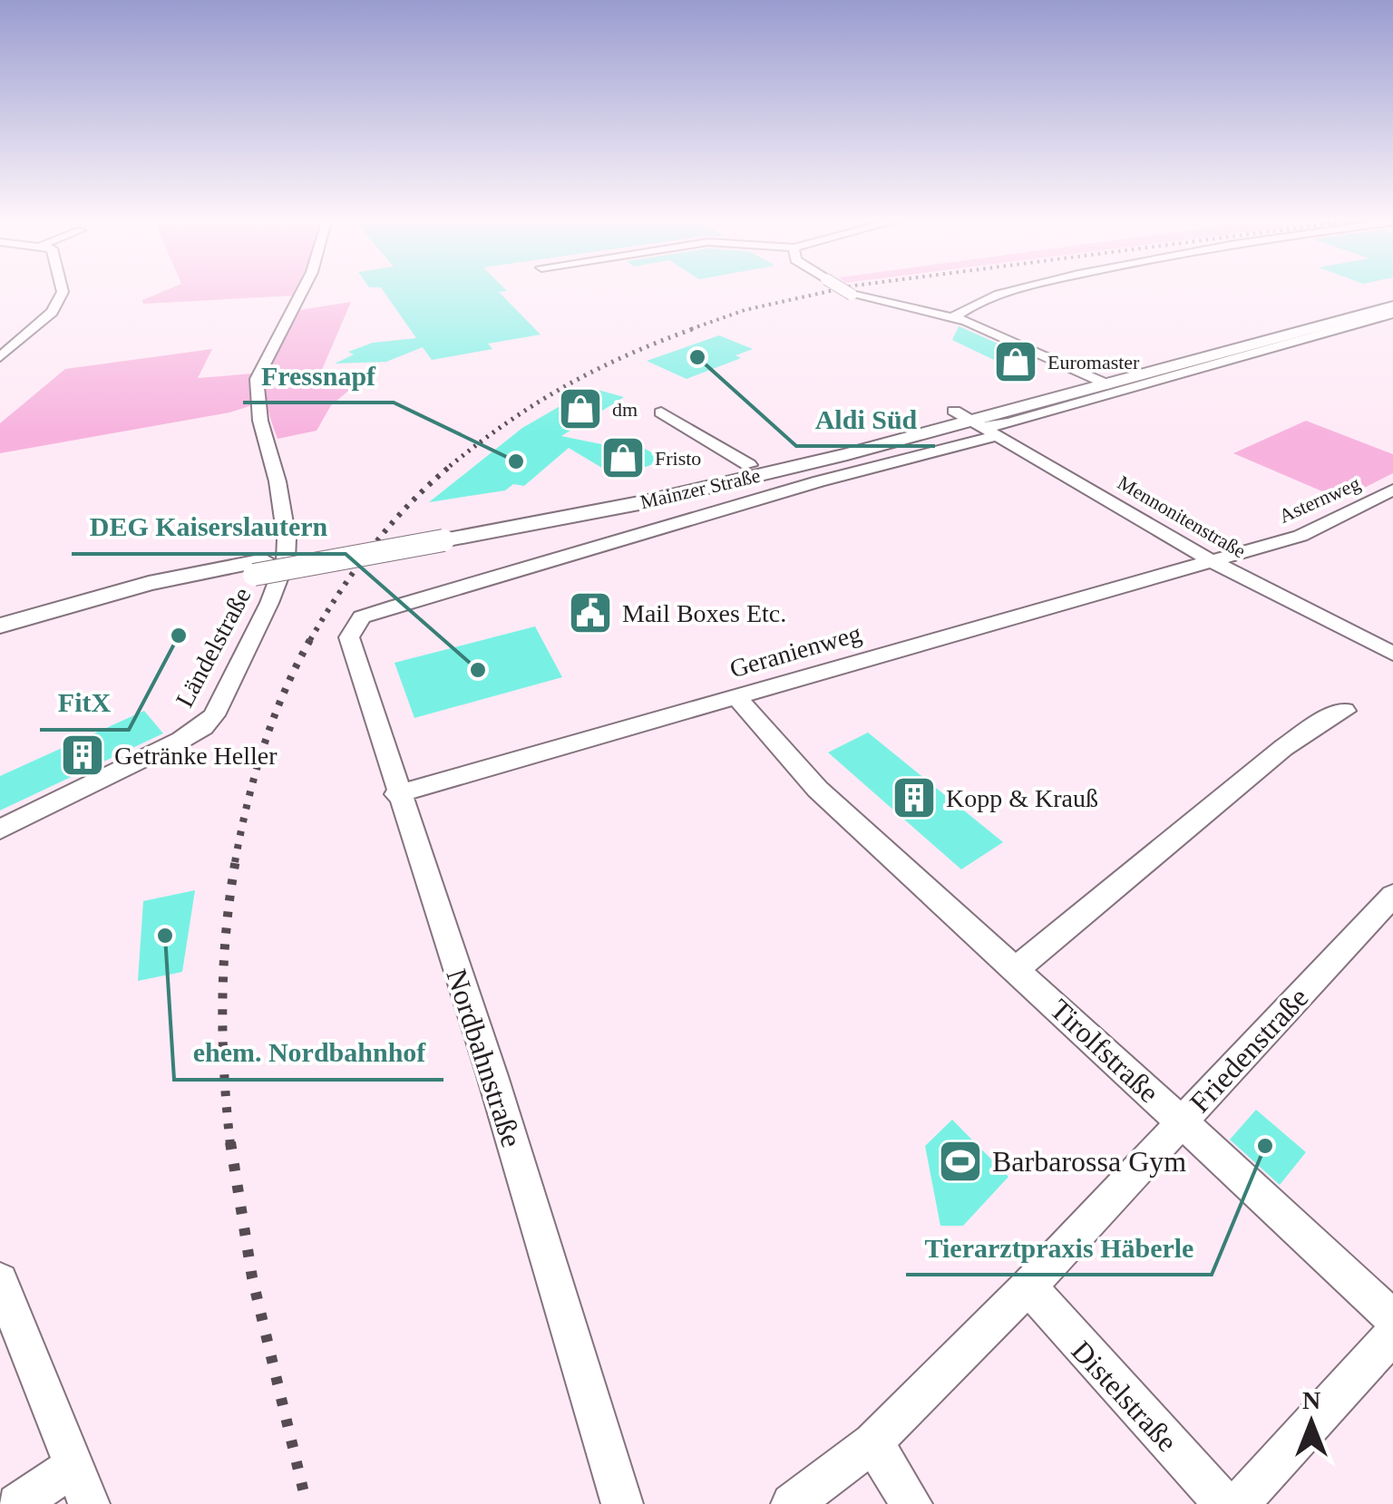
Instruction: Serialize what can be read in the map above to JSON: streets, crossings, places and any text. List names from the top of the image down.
{
  "streets": {
    "main road": ["Mainzer Straße"],
    "street": [
      "Asternweg",
      "Mennonitenstraße",
      "Ländelstraße",
      "Geranienweg",
      "Friedenstraße",
      "Tirolfstraße",
      "Nordbahnstraße",
      "Distelstraße"
    ]
  },
  "crossings": [
    ["Mainzer Straße", "Mennonitenstraße"],
    ["Mainzer Straße", "Ländelstraße"],
    ["Mainzer Straße", "Nordbahnstraße"],
    ["Asternweg", "Mennonitenstraße"],
    ["Asternweg", "Geranienweg"],
    ["Mennonitenstraße", "Geranienweg"],
    ["Geranienweg", "Tirolfstraße"],
    ["Geranienweg", "Nordbahnstraße"],
    ["Friedenstraße", "Tirolfstraße"],
    ["Friedenstraße", "Distelstraße"]
  ],
  "places": {
    "other": [
      "Aldi Süd",
      "Fressnapf",
      "FitX",
      "DEG Kaiserslautern",
      "ehem. Nordbahnhof",
      "Tierarztpraxis Häberle"
    ],
    "shop": ["Euromaster", "dm", "Fristo"],
    "public building": ["Mail Boxes Etc."],
    "building": ["Getränke Heller", "Kopp & Krauß"],
    "sports": ["Barbarossa Gym"]
  },
  "north": "top"
}
